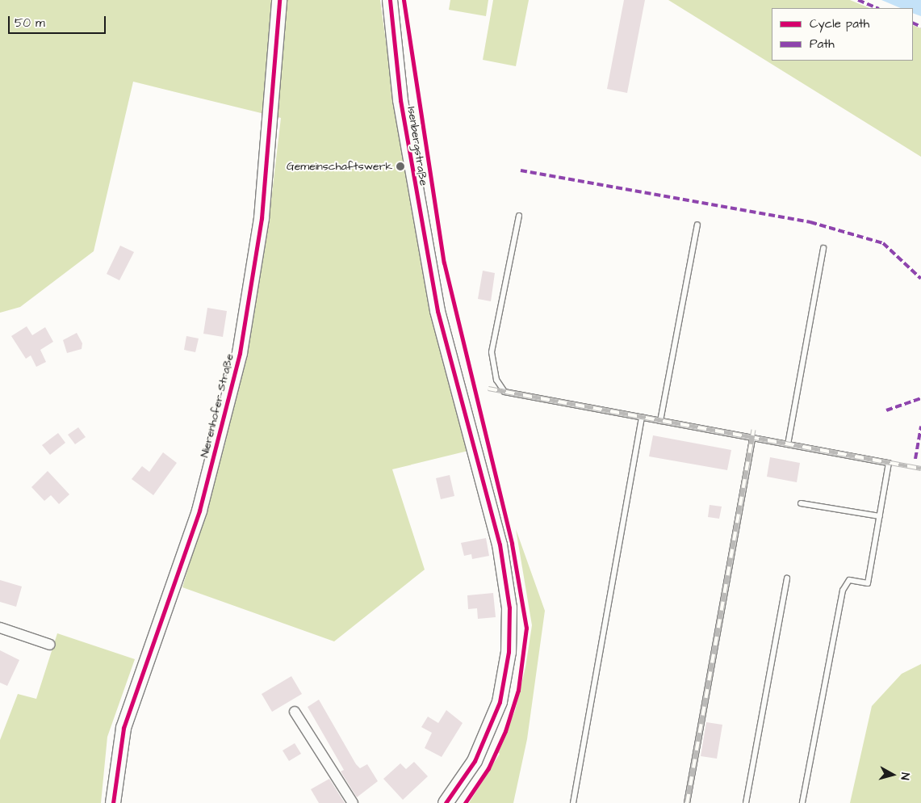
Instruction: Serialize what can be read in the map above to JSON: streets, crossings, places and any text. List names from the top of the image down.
{
  "streets": {
    "main road": ["Isenbergstraße", "Nierenhofer Straße"]
  },
  "places": ["Gemeinschaftswerk"],
  "legend": ["Cycle path", "Path"],
  "scale_bar": "50 m",
  "north": "right"
}
